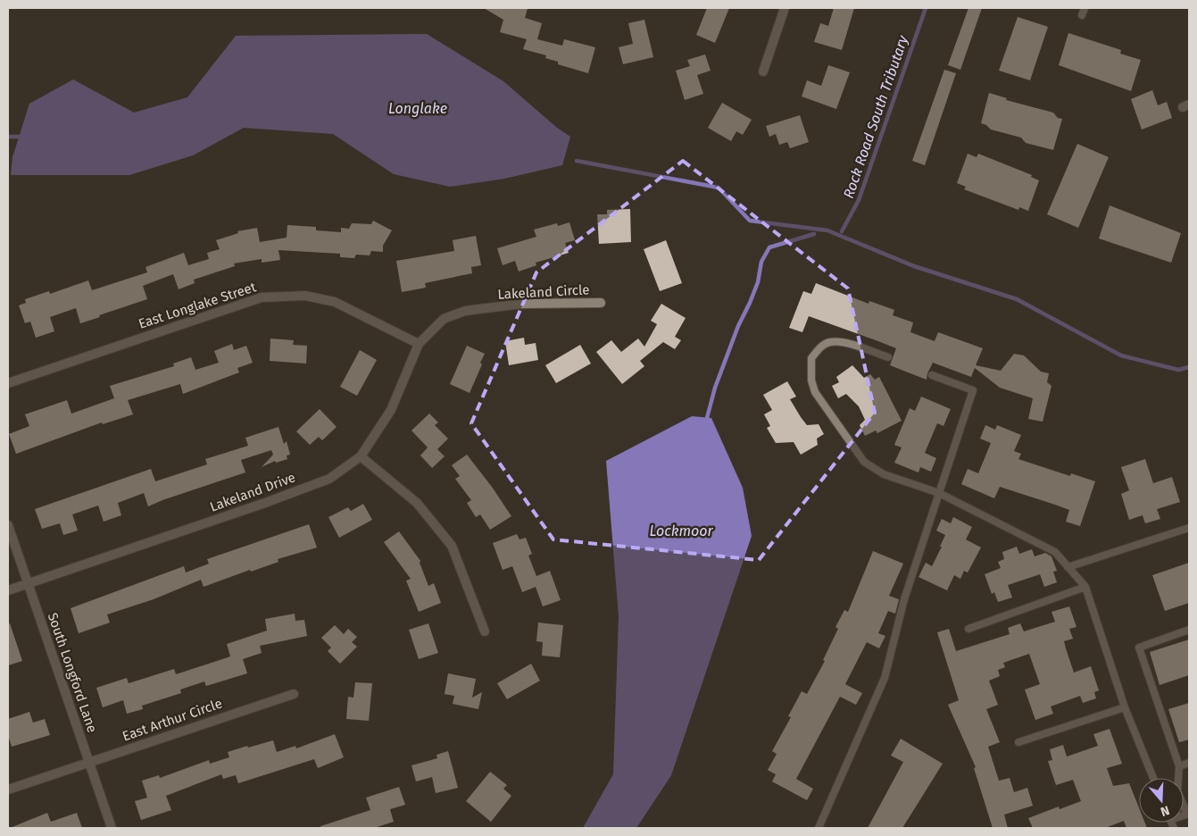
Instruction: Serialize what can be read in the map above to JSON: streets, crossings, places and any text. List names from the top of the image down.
{
  "streets": {
    "street": [
      "Lakeland Circle",
      "East Longlake Street",
      "Lakeland Drive",
      "South Longford Lane",
      "East Arthur Circle"
    ]
  },
  "crossings": [
    ["Lakeland Circle", "East Longlake Street"],
    ["Lakeland Circle", "Lakeland Drive"],
    ["East Longlake Street", "Lakeland Drive"],
    ["Lakeland Drive", "South Longford Lane"],
    ["South Longford Lane", "East Arthur Circle"]
  ],
  "water": ["Longlake", "Rock Road South Tributary", "Lockmoor"],
  "north": "bottom"
}
